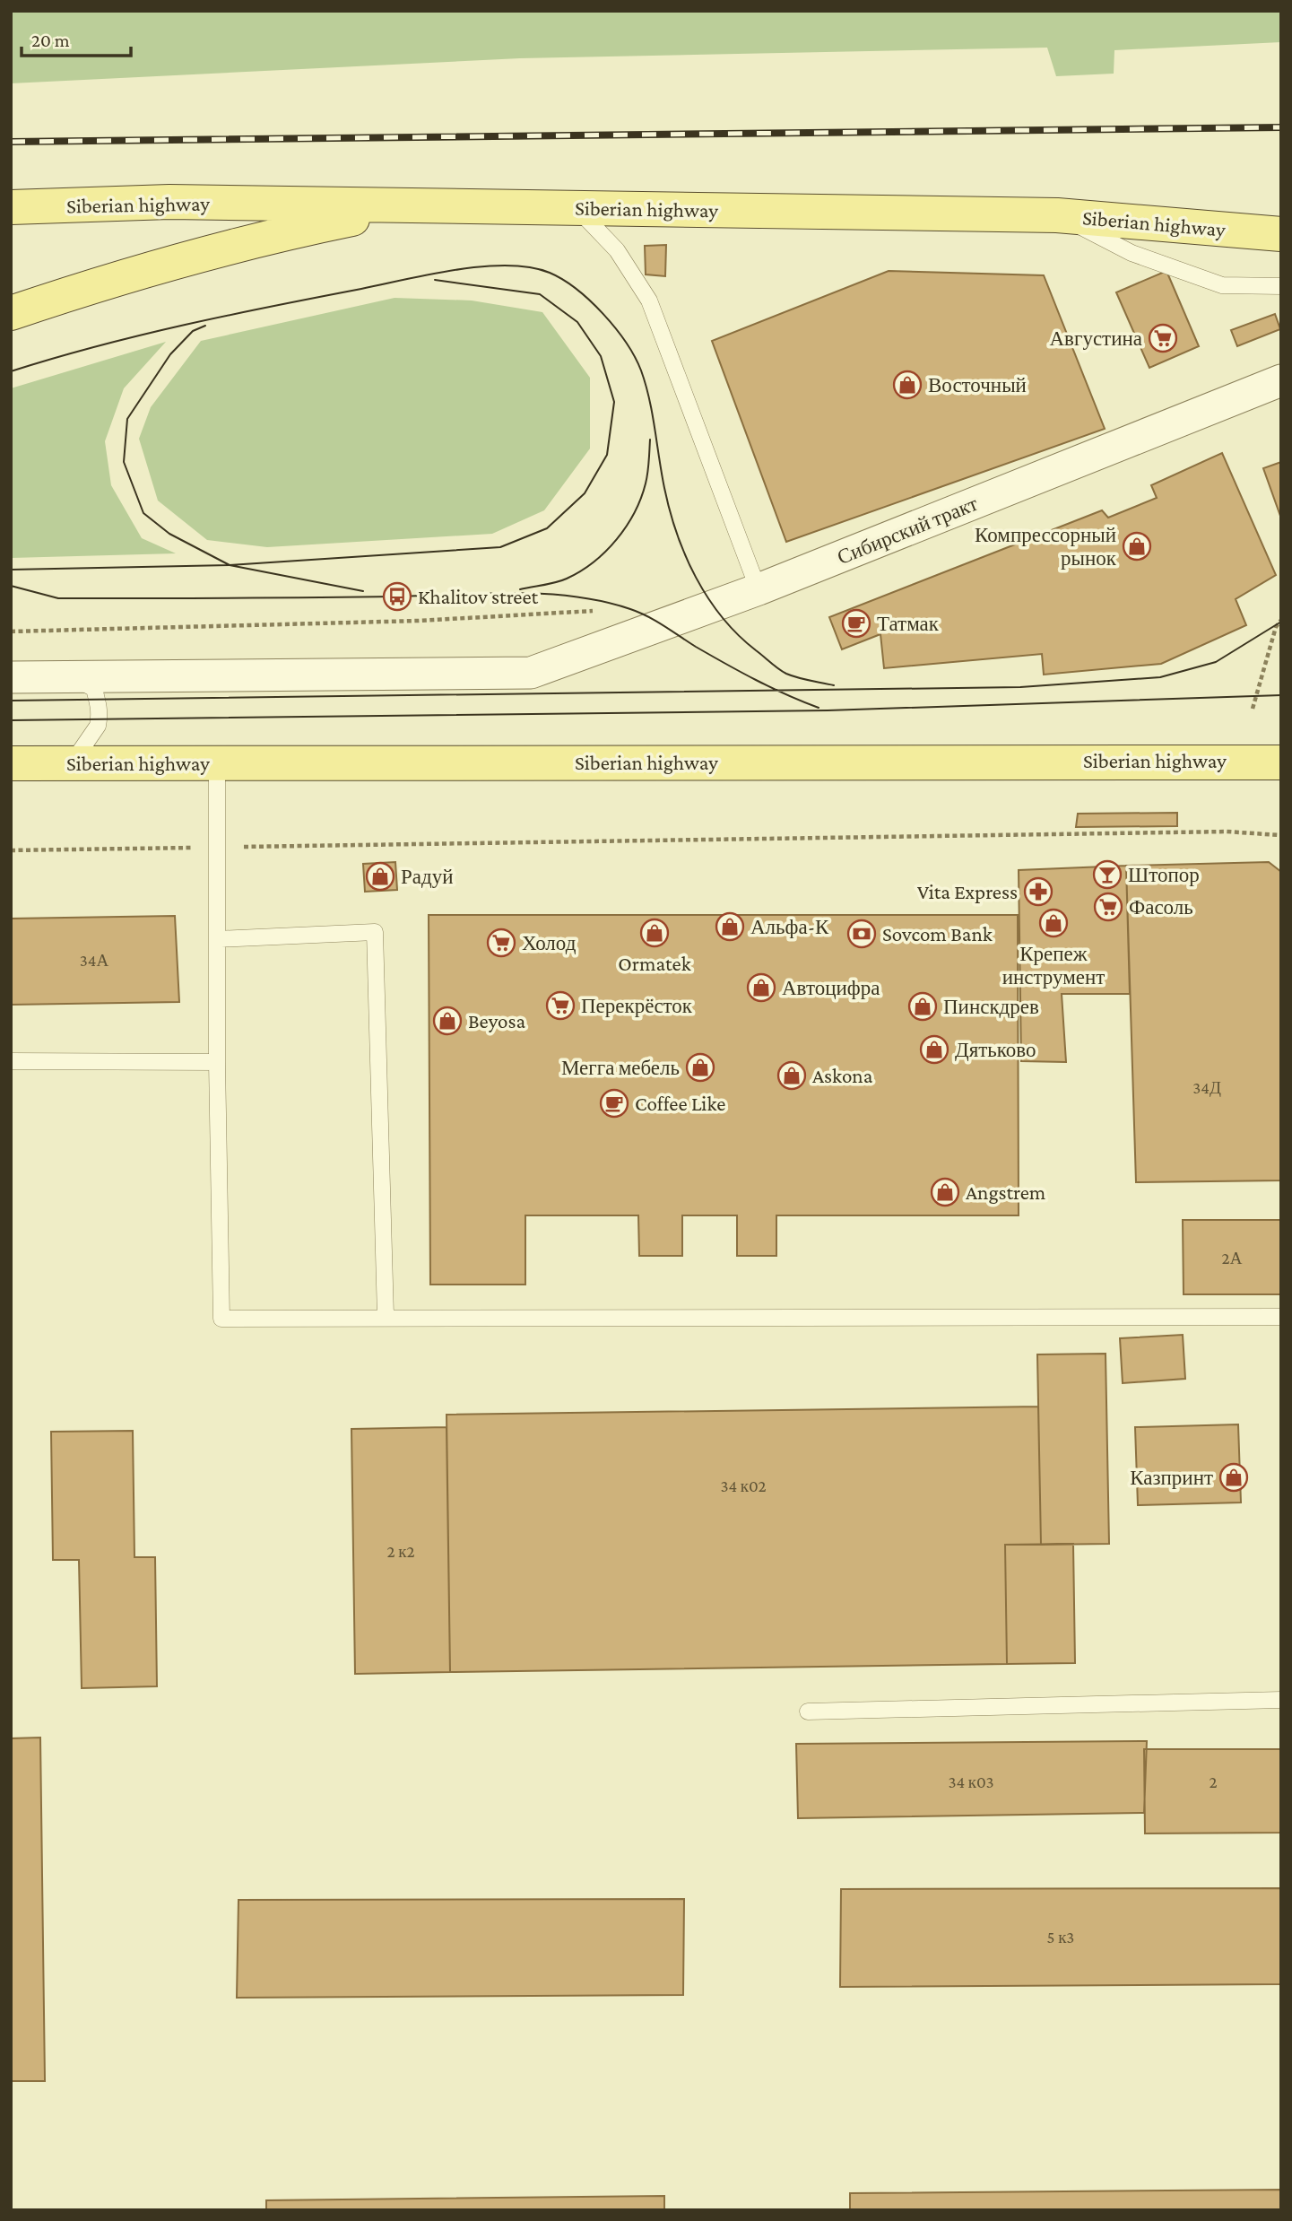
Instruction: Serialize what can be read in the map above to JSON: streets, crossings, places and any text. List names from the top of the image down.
{
  "streets": {
    "main road": ["Siberian highway"],
    "street": ["Сибирский тракт"]
  },
  "places": {
    "supermarket": [
      "Августина",
      "Фасоль",
      "Холод",
      "Перекрёсток"
    ],
    "shop": [
      "Восточный",
      "Компрессорный рынок",
      "Радуй",
      "Крепеж инструмент",
      "Альфа-К",
      "Ormatek",
      "Автоцифра",
      "Пинскдрев",
      "Beyosa",
      "Дятьково",
      "Мегга мебель",
      "Askona",
      "Angstrem",
      "Казпринт"
    ],
    "bus stop": ["Khalitov street"],
    "cafe": ["Татмак", "Coffee Like"],
    "bar": ["Штопор"],
    "pharmacy": ["Vita Express"],
    "bank": ["Sovcom Bank"]
  },
  "house_numbers": [
    "34А",
    "34Д",
    "2А",
    "34 к02",
    "2 к2",
    "34 к03",
    "2",
    "5 к3"
  ],
  "scale_bar": "20 m"
}
